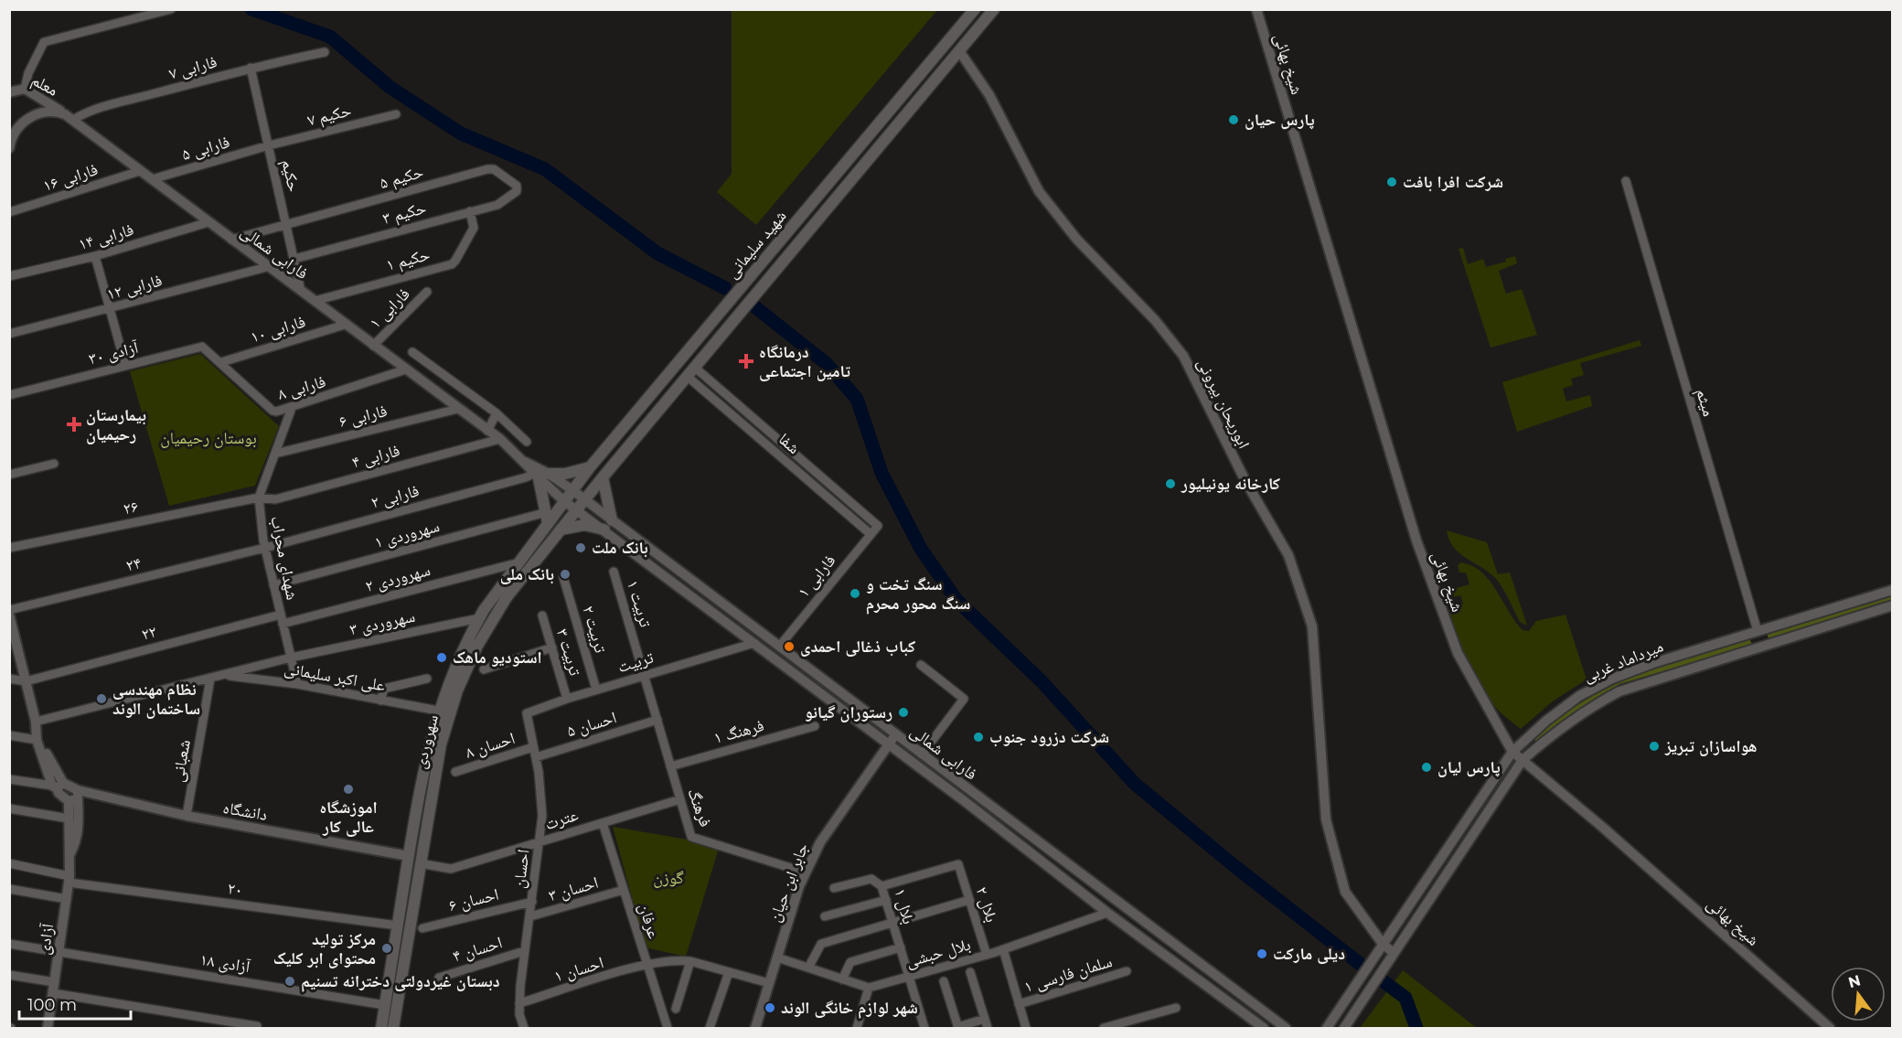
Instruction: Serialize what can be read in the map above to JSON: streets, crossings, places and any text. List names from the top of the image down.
{
  "streets": {
    "main road": ["شهید سلیمانی", "سهروردی"],
    "street": [
      "شیخ بهائی",
      "فارابی ۷",
      "معلم",
      "حکیم ۷",
      "فارابی ۵",
      "حکیم",
      "فارابی ۱۶",
      "حکیم ۵",
      "حکیم ۳",
      "فارابی ۱۴",
      "فارابی شمالی",
      "حکیم ۱",
      "فارابی ۱۲",
      "فارابی ۱",
      "فارابی ۱۰",
      "آزادی ۳۰",
      "فارابی ۸",
      "میثم",
      "ابوریحان بیرونی",
      "فارابی ۶",
      "شفا",
      "فارابی ۴",
      "فارابی ۲",
      "۲۶",
      "سهروردی ۱",
      "شهدای محراب",
      "۲۴",
      "سهروردی ۲",
      "تربیت ۱",
      "سهروردی ۳",
      "تربیت ۲",
      "۲۲",
      "تربیت ۳",
      "میرداماد غربی",
      "تربیت",
      "علی اکبر سلیمانی",
      "احسان ۵",
      "فرهنگ ۱",
      "احسان ۸",
      "شعبانی",
      "فرهنگ",
      "دانشگاه",
      "عترت",
      "احسان",
      "جابر ابن حیان",
      "۲۰",
      "احسان ۳",
      "احسان ۶",
      "بلال ۲",
      "بلال ۱",
      "عرفان",
      "آزادی",
      "احسان ۴",
      "بلال حبشی",
      "آزادی ۱۸",
      "احسان ۱",
      "سلمان فارسی ۱"
    ]
  },
  "crossings": [
    ["شیخ بهائی", "میرداماد غربی"],
    ["فارابی ۷", "معلم"],
    ["فارابی ۷", "حکیم"],
    ["فارابی ۷", "فارابی شمالی"],
    ["معلم", "فارابی شمالی"],
    ["حکیم ۷", "فارابی ۵"],
    ["حکیم ۷", "حکیم"],
    ["فارابی ۵", "حکیم"],
    ["فارابی ۵", "فارابی شمالی"],
    ["حکیم", "حکیم ۵"],
    ["حکیم", "حکیم ۳"],
    ["حکیم", "فارابی شمالی"],
    ["فارابی ۱۶", "فارابی شمالی"],
    ["حکیم ۵", "حکیم ۳"],
    ["حکیم ۵", "فارابی شمالی"],
    ["حکیم ۳", "حکیم ۱"],
    ["فارابی ۱۴", "فارابی شمالی"],
    ["شهید سلیمانی", "فارابی شمالی"],
    ["شهید سلیمانی", "ابوریحان بیرونی"],
    ["شهید سلیمانی", "شفا"],
    ["شهید سلیمانی", "سهروردی"],
    ["فارابی شمالی", "حکیم ۱"],
    ["فارابی شمالی", "فارابی ۱۲"],
    ["فارابی شمالی", "فارابی ۱"],
    ["فارابی شمالی", "فارابی ۱۰"],
    ["فارابی شمالی", "فارابی ۸"],
    ["فارابی شمالی", "فارابی ۶"],
    ["فارابی شمالی", "فارابی ۴"],
    ["فارابی شمالی", "فارابی ۲"],
    ["فارابی شمالی", "تربیت"],
    ["فارابی شمالی", "سهروردی"],
    ["فارابی شمالی", "جابر ابن حیان"],
    ["فارابی شمالی", "بلال حبشی"],
    ["فارابی ۱", "شفا"],
    ["فارابی ۱۰", "آزادی ۳۰"],
    ["فارابی ۱۰", "فارابی ۸"],
    ["آزادی ۳۰", "فارابی ۸"],
    ["فارابی ۸", "شهدای محراب"],
    ["میثم", "میرداماد غربی"],
    ["ابوریحان بیرونی", "میرداماد غربی"],
    ["فارابی ۶", "شهدای محراب"],
    ["فارابی ۴", "۲۶"],
    ["فارابی ۴", "شهدای محراب"],
    ["فارابی ۲", "شهدای محراب"],
    ["فارابی ۲", "۲۴"],
    ["۲۶", "شهدای محراب"],
    ["سهروردی ۱", "شهدای محراب"],
    ["سهروردی ۱", "سهروردی"],
    ["شهدای محراب", "۲۴"],
    ["شهدای محراب", "سهروردی ۲"],
    ["شهدای محراب", "سهروردی ۳"],
    ["شهدای محراب", "۲۲"],
    ["شهدای محراب", "علی اکبر سلیمانی"],
    ["سهروردی ۲", "سهروردی"],
    ["تربیت ۱", "تربیت"],
    ["تربیت ۱", "فرهنگ"],
    ["سهروردی ۳", "علی اکبر سلیمانی"],
    ["سهروردی ۳", "سهروردی"],
    ["تربیت ۲", "تربیت"],
    ["تربیت ۳", "تربیت"],
    ["تربیت", "فرهنگ"],
    ["تربیت", "احسان"],
    ["علی اکبر سلیمانی", "سهروردی"],
    ["علی اکبر سلیمانی", "شعبانی"],
    ["احسان ۵", "فرهنگ"],
    ["احسان ۵", "احسان"],
    ["فرهنگ ۱", "فرهنگ"],
    ["سهروردی", "دانشگاه"],
    ["سهروردی", "عترت"],
    ["سهروردی", "۲۰"],
    ["سهروردی", "آزادی ۱۸"],
    ["احسان ۸", "احسان"],
    ["شعبانی", "دانشگاه"],
    ["فرهنگ", "عترت"],
    ["فرهنگ", "جابر ابن حیان"],
    ["دانشگاه", "آزادی"],
    ["عترت", "احسان"],
    ["عترت", "عرفان"],
    ["احسان", "احسان ۳"],
    ["احسان", "احسان ۶"],
    ["احسان", "احسان ۴"],
    ["احسان", "احسان ۱"],
    ["جابر ابن حیان", "احسان ۱"],
    ["۲۰", "آزادی"],
    ["احسان ۳", "عرفان"],
    ["بلال ۲", "بلال ۱"],
    ["بلال ۲", "بلال حبشی"],
    ["بلال ۱", "بلال حبشی"],
    ["عرفان", "احسان ۱"],
    ["آزادی", "آزادی ۱۸"]
  ],
  "parks": ["بوستان رحیمیان", "گوزن"],
  "places": {
    "other": [
      "پارس حیان",
      "شرکت افرا بافت",
      "کارخانه یونیلیور",
      "بانک ملت",
      "بانک ملی",
      "سنگ تخت و سنگ محور محرم",
      "کباب ذغالی احمدی",
      "استودیو ماهک",
      "نظام مهندسی ساختمان الوند",
      "رستوران گیانو",
      "شرکت دزرود جنوب",
      "هواسازان تبریز",
      "پارس لیان",
      "اموزشگاه عالی کار",
      "مرکز تولید محتوای ابر کلیک",
      "دیلی مارکت",
      "دبستان غیردولتی دخترانه تسنیم",
      "شهر لوازم خانگی الوند"
    ],
    "health": ["درمانگاه تامین اجتماعی", "بیمارستان رحیمیان"]
  },
  "scale_bar": "100 m",
  "north": "top"
}
